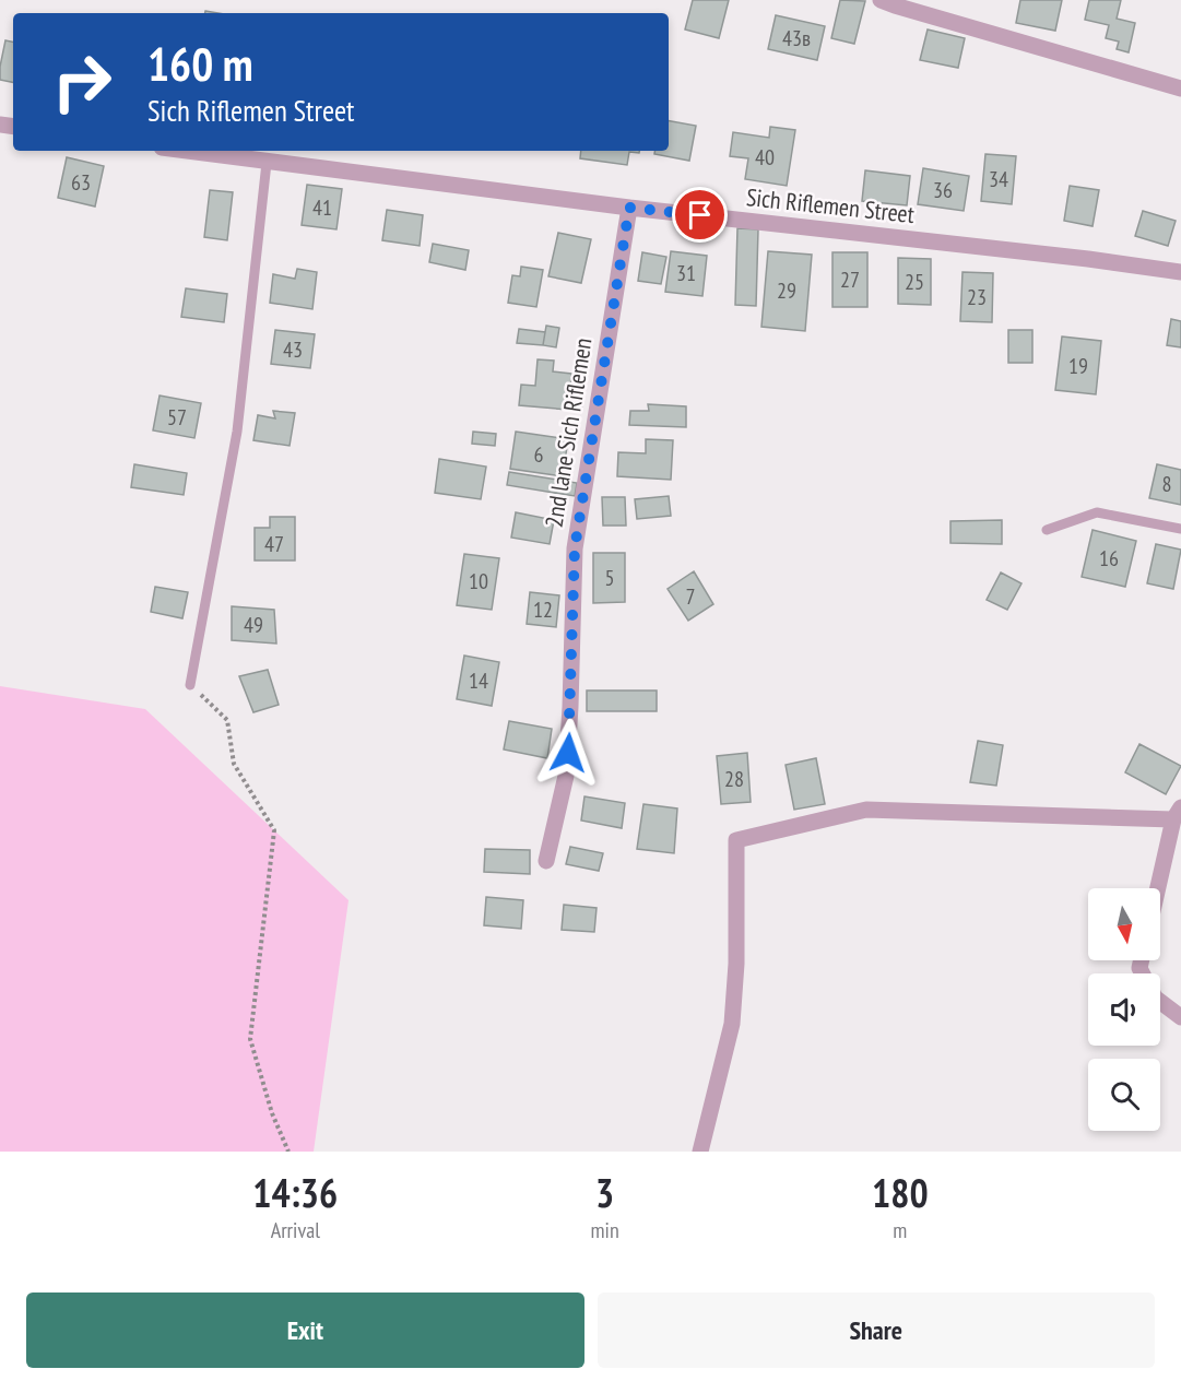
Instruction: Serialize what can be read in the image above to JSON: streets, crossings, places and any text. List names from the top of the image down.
{
  "streets": {
    "street": ["Sich Riflemen Street", "2nd lane Sich Riflemen"]
  },
  "crossings": [
    ["Sich Riflemen Street", "2nd lane Sich Riflemen"]
  ],
  "house_numbers": [
    "43в",
    "40",
    "34",
    "63",
    "36",
    "41",
    "31",
    "27",
    "25",
    "29",
    "23",
    "43",
    "19",
    "57",
    "6",
    "8",
    "47",
    "16",
    "5",
    "10",
    "7",
    "12",
    "49",
    "14",
    "28"
  ],
  "north": "bottom",
  "page": {
    "turn": ["160 m", "Sich Riflemen Street"],
    "eta": [
      "14:36",
      "Arrival",
      "3",
      "min",
      "180",
      "m"
    ],
    "buttons": ["Exit", "Share"]
  }
}
